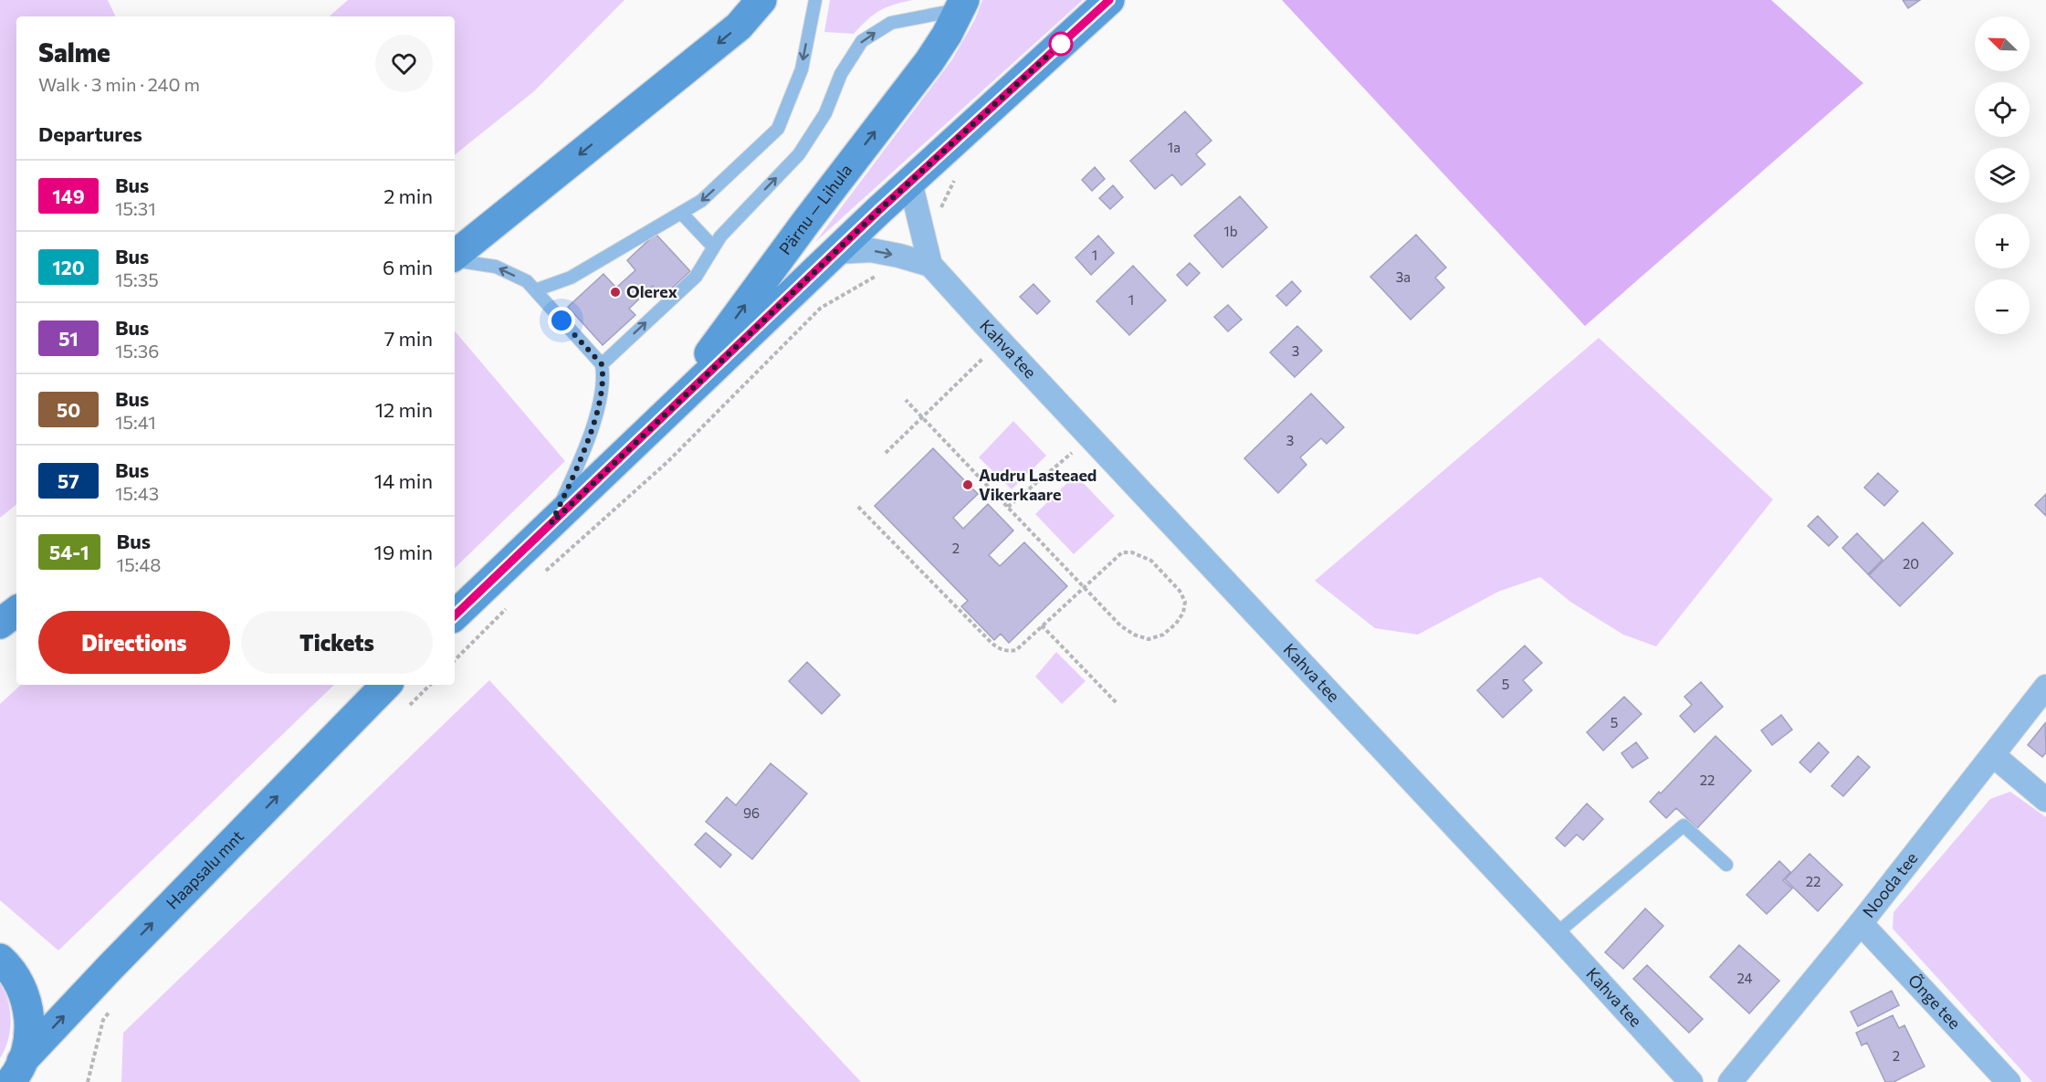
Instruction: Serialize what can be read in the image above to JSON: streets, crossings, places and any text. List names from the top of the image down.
{
  "streets": {
    "main road": ["Pärnu — Lihula", "Haapsalu mnt"],
    "street": ["Kahva tee", "Nooda tee", "Õnge tee"]
  },
  "crossings": [
    ["Nooda tee", "Õnge tee"]
  ],
  "one_way": ["Haapsalu mnt"],
  "places": ["Olerex", "Audru Lasteaed Vikerkaare"],
  "lines": ["bus line 149"],
  "house_numbers": [
    "1a",
    "1b",
    "1",
    "3a",
    "1",
    "3",
    "3",
    "2",
    "20",
    "5",
    "5",
    "22",
    "96",
    "22",
    "24",
    "2"
  ],
  "north": "top left",
  "page": {
    "map_buttons": ["+", "−"],
    "heading": [
      ["Salme", "Walk · 3 min · 240 m"],
      "Departures"
    ],
    "list": [
      {
        "mark": "149",
        "name": "Bus",
        "note": "15:31",
        "value": "2 min"
      },
      {
        "mark": "120",
        "name": "Bus",
        "note": "15:35",
        "value": "6 min"
      },
      {
        "mark": "51",
        "name": "Bus",
        "note": "15:36",
        "value": "7 min"
      },
      {
        "mark": "50",
        "name": "Bus",
        "note": "15:41",
        "value": "12 min"
      },
      {
        "mark": "57",
        "name": "Bus",
        "note": "15:43",
        "value": "14 min"
      },
      {
        "mark": "54-1",
        "name": "Bus",
        "note": "15:48",
        "value": "19 min"
      }
    ],
    "buttons": ["Directions", "Tickets"]
  }
}
